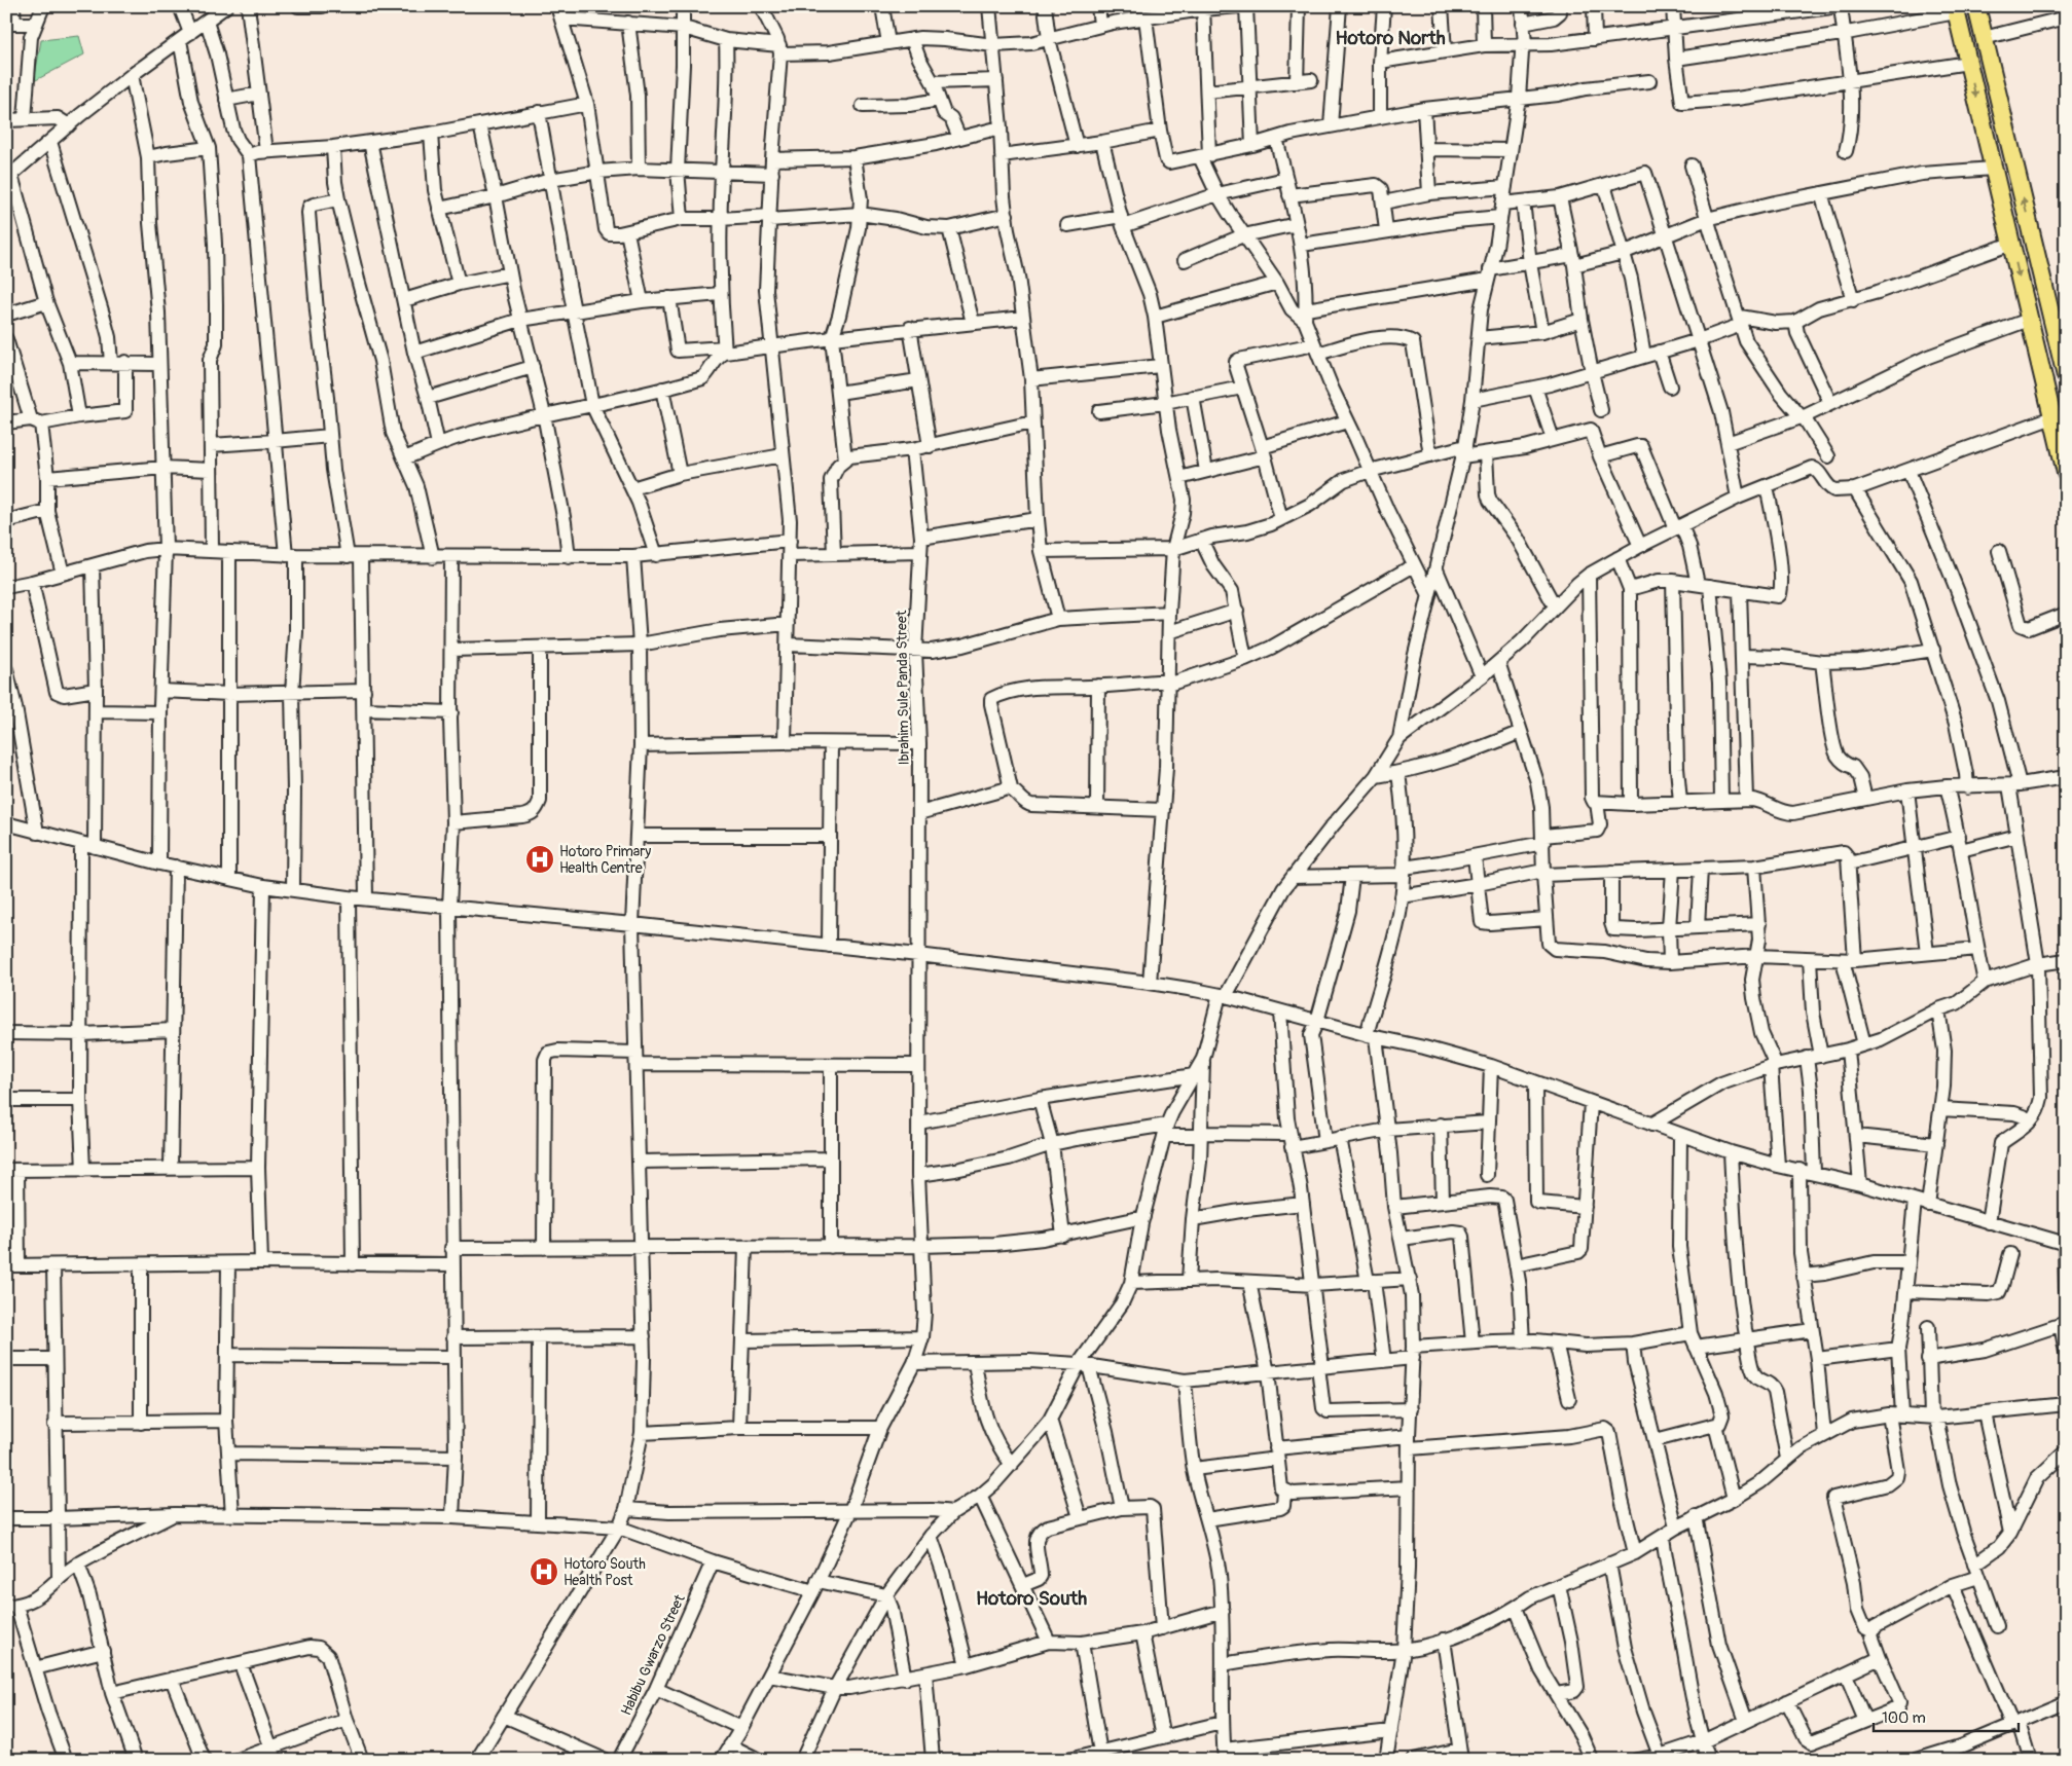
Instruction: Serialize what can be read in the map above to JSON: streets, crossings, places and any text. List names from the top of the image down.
{
  "streets": {
    "street": ["Ibrahim Sule Panda Street", "Habibu Gwarzo Street"]
  },
  "districts": ["Hotoro North", "Hotoro South"],
  "places": {
    "hospital": ["Hotoro Primary Health Centre", "Hotoro South Health Post"]
  },
  "scale_bar": "100 m"
}
